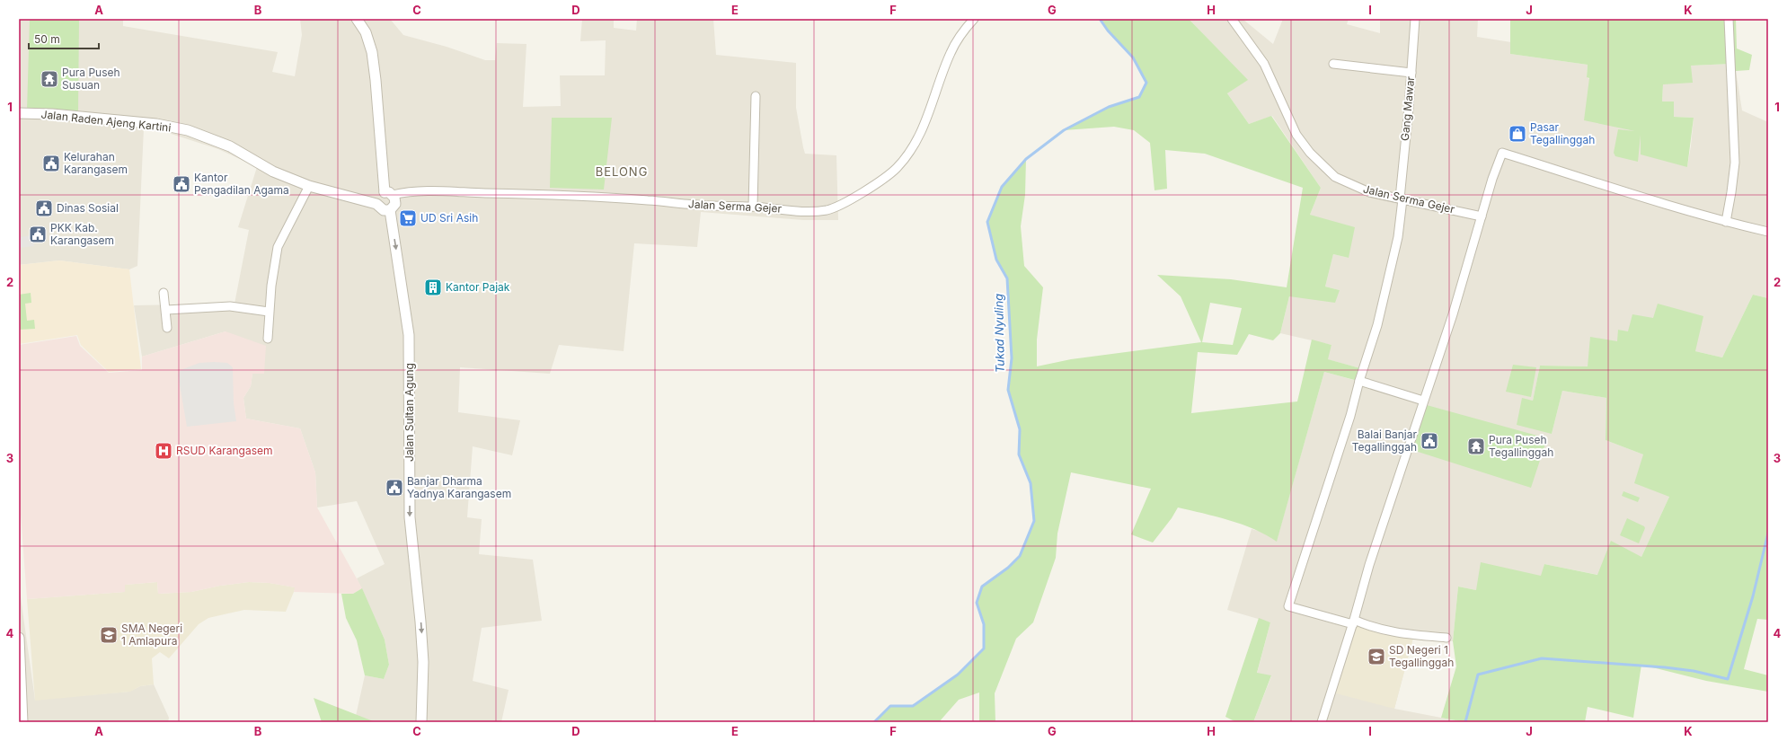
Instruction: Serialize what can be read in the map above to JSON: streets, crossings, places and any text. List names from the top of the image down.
{
  "streets": {
    "street": [
      "Gang Mawar",
      "Jalan Raden Ajeng Kartini",
      "Jalan Serma Gejer",
      "Jalan Sultan Agung"
    ]
  },
  "crossings": [
    ["Gang Mawar", "Jalan Serma Gejer"],
    ["Jalan Raden Ajeng Kartini", "Jalan Serma Gejer"],
    ["Jalan Raden Ajeng Kartini", "Jalan Sultan Agung"],
    ["Jalan Serma Gejer", "Jalan Sultan Agung"]
  ],
  "one_way": ["Jalan Sultan Agung"],
  "districts": ["BELONG"],
  "water": ["Tukad Nyuling"],
  "places": {
    "temple": ["Pura Puseh Susuan", "Pura Puseh Tegallinggah"],
    "shop": ["Pasar Tegallinggah"],
    "public building": [
      "Kelurahan Karangasem",
      "Kantor Pengadilan Agama",
      "Dinas Sosial",
      "PKK Kab. Karangasem",
      "Balai Banjar Tegallinggah",
      "Banjar Dharma Yadnya Karangasem"
    ],
    "supermarket": ["UD Sri Asih"],
    "building": ["Kantor Pajak"],
    "hospital": ["RSUD Karangasem"],
    "school or university": ["SMA Negeri 1 Amlapura", "SD Negeri 1 Tegallinggah"]
  },
  "scale_bar": "50 m",
  "grid": {
    "columns": [
      "A",
      "B",
      "C",
      "D",
      "E",
      "F",
      "G",
      "H",
      "I",
      "J",
      "K"
    ],
    "rows": [
      "1",
      "2",
      "3",
      "4"
    ]
  }
}
